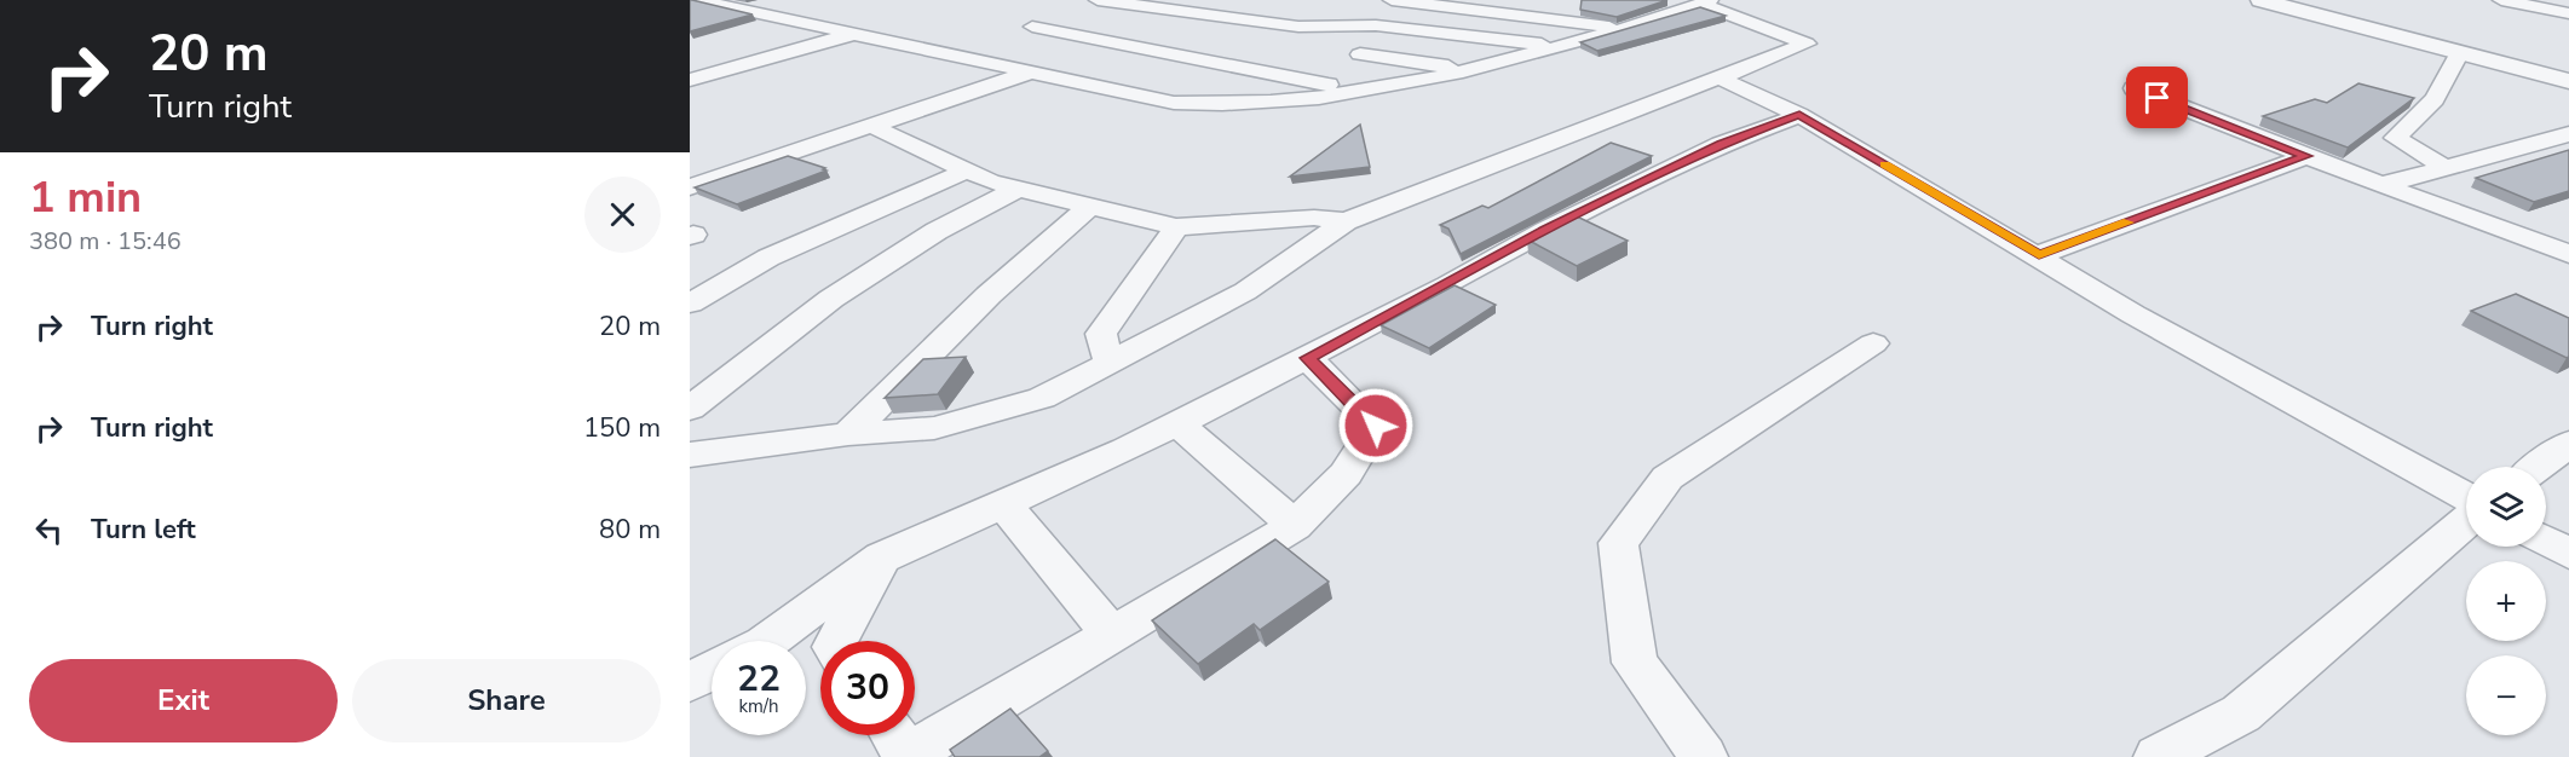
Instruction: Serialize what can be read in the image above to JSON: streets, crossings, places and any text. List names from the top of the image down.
{
  "page": {
    "turn": ["20 m", "Turn right"],
    "heading": ["1 min", "380 m · 15:46"],
    "list": [
      {
        "name": "Turn right",
        "value": "20 m"
      },
      {
        "name": "Turn right",
        "value": "150 m"
      },
      {
        "name": "Turn left",
        "value": "80 m"
      }
    ],
    "map_buttons": ["+", "−"],
    "speed": "22 km/h",
    "limit": "30",
    "buttons": ["Exit", "Share"]
  }
}
